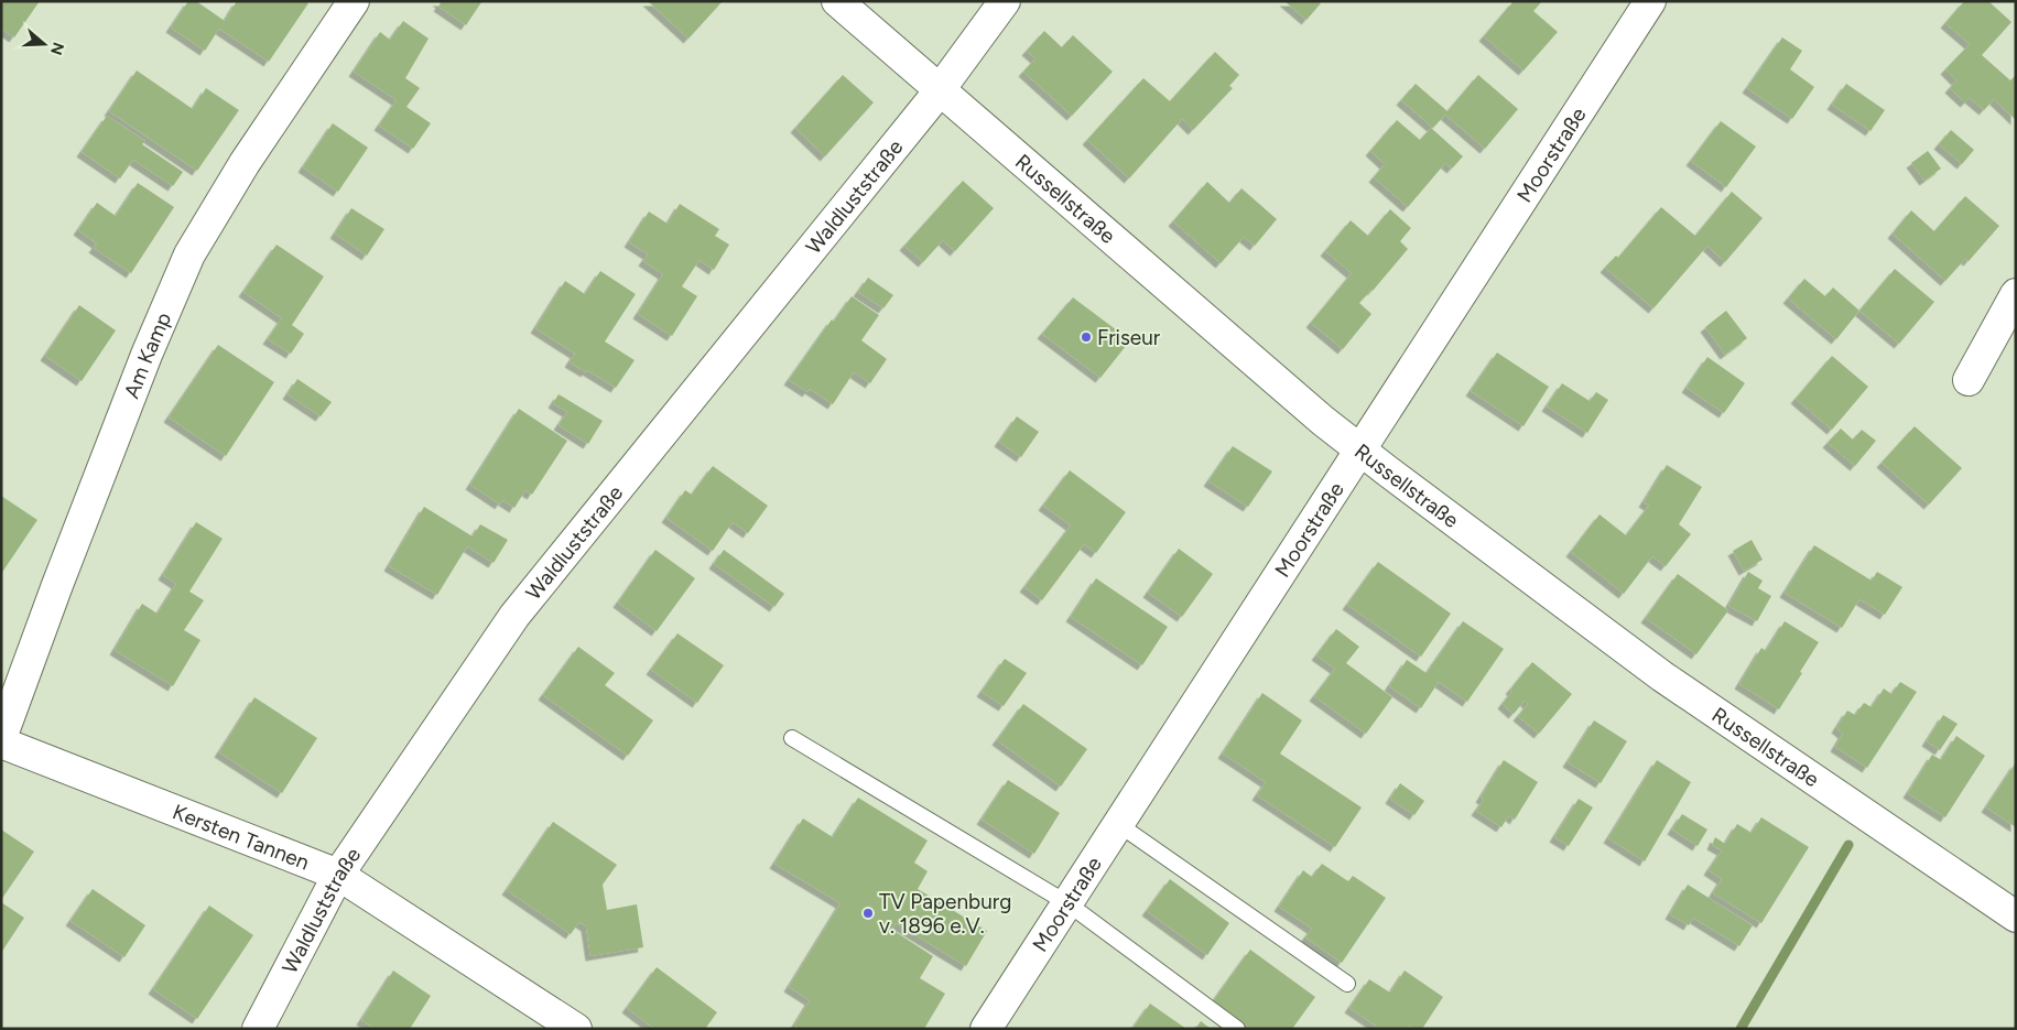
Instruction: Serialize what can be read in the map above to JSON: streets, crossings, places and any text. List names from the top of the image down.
{
  "streets": {
    "street": [
      "Moorstraße",
      "Waldluststraße",
      "Russellstraße",
      "Am Kamp",
      "Kersten Tannen"
    ]
  },
  "crossings": [
    ["Moorstraße", "Russellstraße"],
    ["Waldluststraße", "Russellstraße"],
    ["Waldluststraße", "Kersten Tannen"],
    ["Am Kamp", "Kersten Tannen"]
  ],
  "places": ["Friseur", "TV Papenburg v. 1896 e.V."],
  "north": "right"
}
